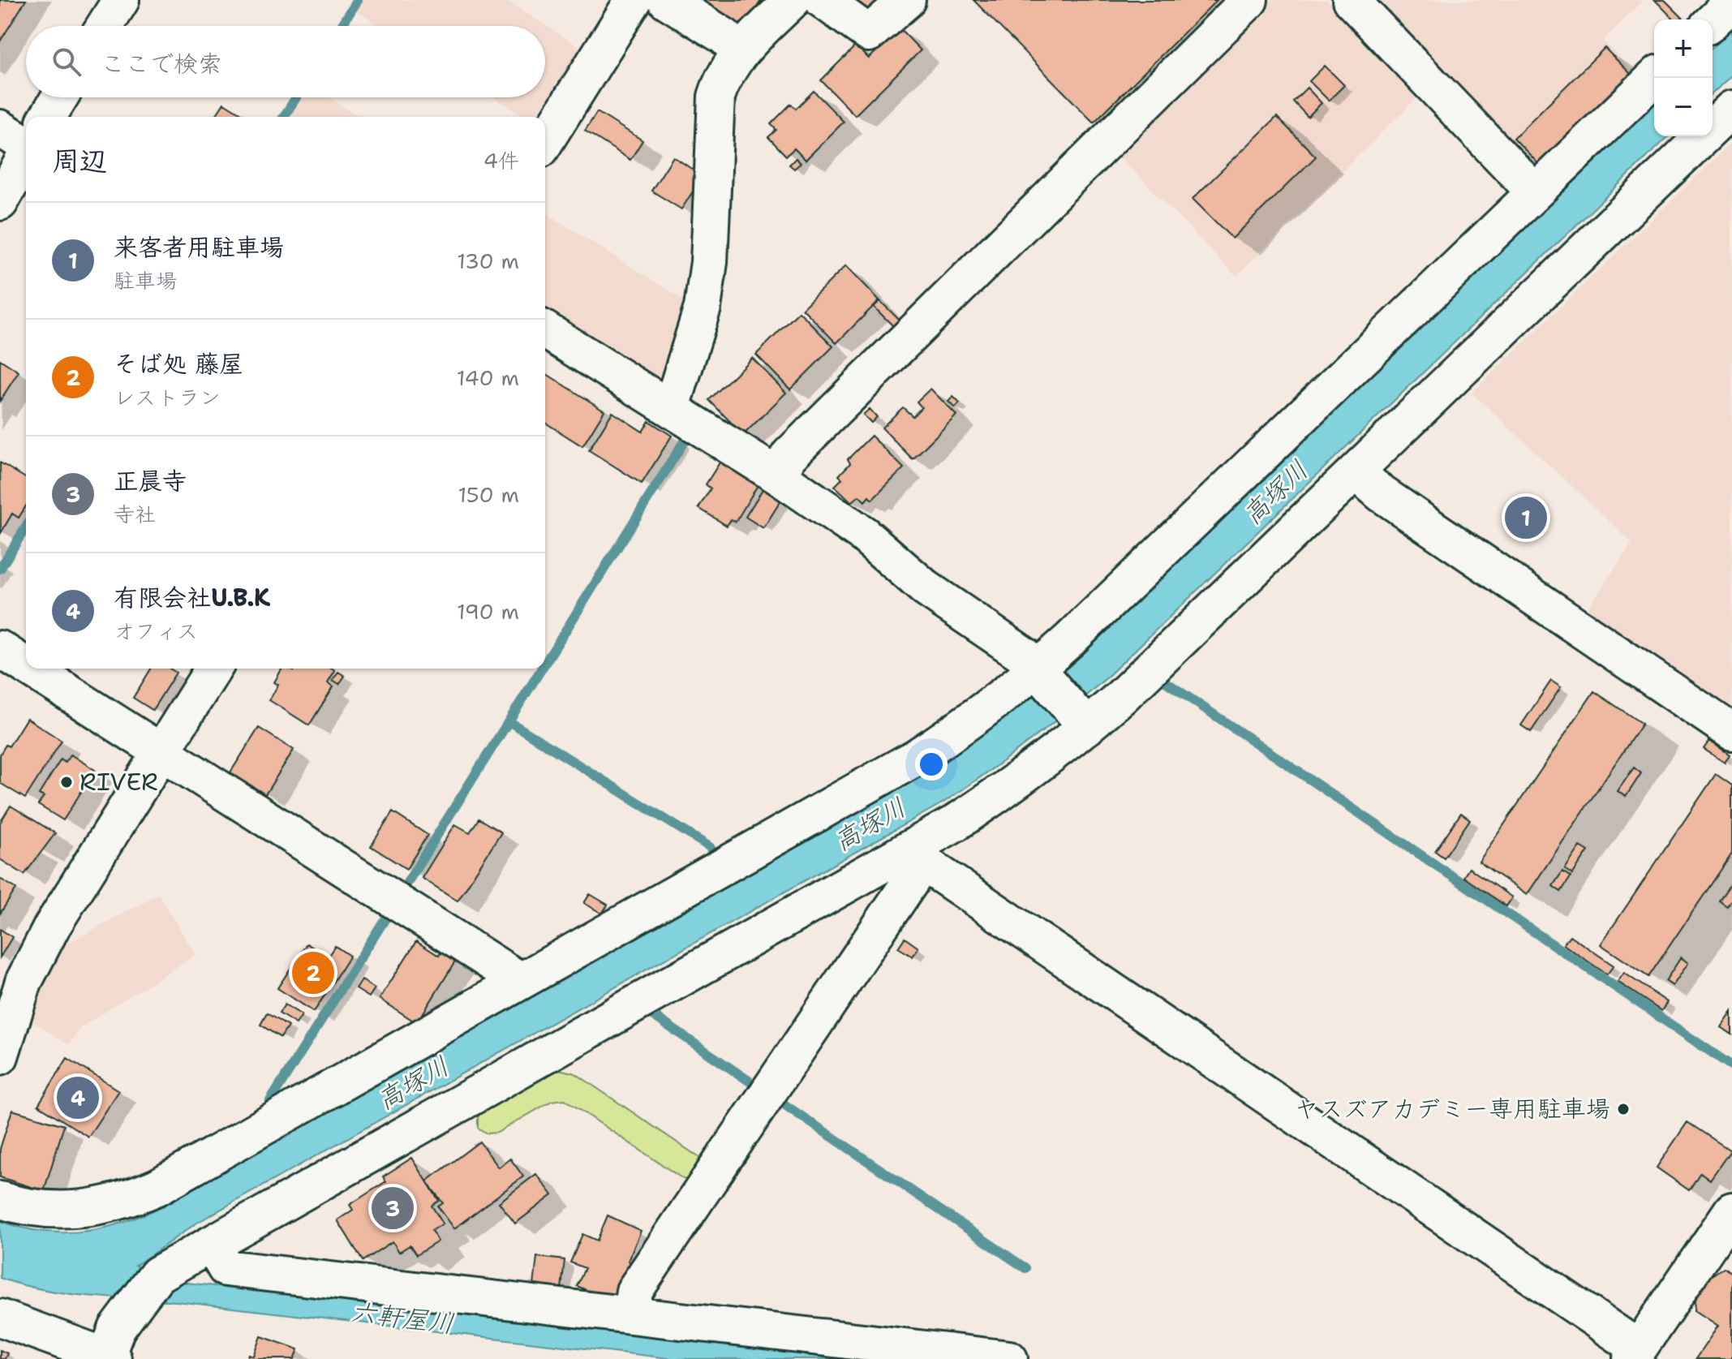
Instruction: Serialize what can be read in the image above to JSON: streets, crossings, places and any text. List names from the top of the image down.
{
  "water": ["高塚川", "六軒屋川"],
  "places": ["RIVER", "ヤスズアカデミー専用駐車場"],
  "page": {
    "map_buttons": ["+", "−"],
    "search": "ここで検索",
    "heading": ["周辺", "4件"],
    "list": [
      {
        "mark": "1",
        "name": "来客者用駐車場",
        "note": "駐車場",
        "value": "130 m"
      },
      {
        "mark": "2",
        "name": "そば処 藤屋",
        "note": "レストラン",
        "value": "140 m"
      },
      {
        "mark": "3",
        "name": "正晨寺",
        "note": "寺社",
        "value": "150 m"
      },
      {
        "mark": "4",
        "name": "有限会社U.B.K",
        "note": "オフィス",
        "value": "190 m"
      }
    ],
    "pins": [
      "1",
      "2",
      "4",
      "3"
    ]
  }
}
